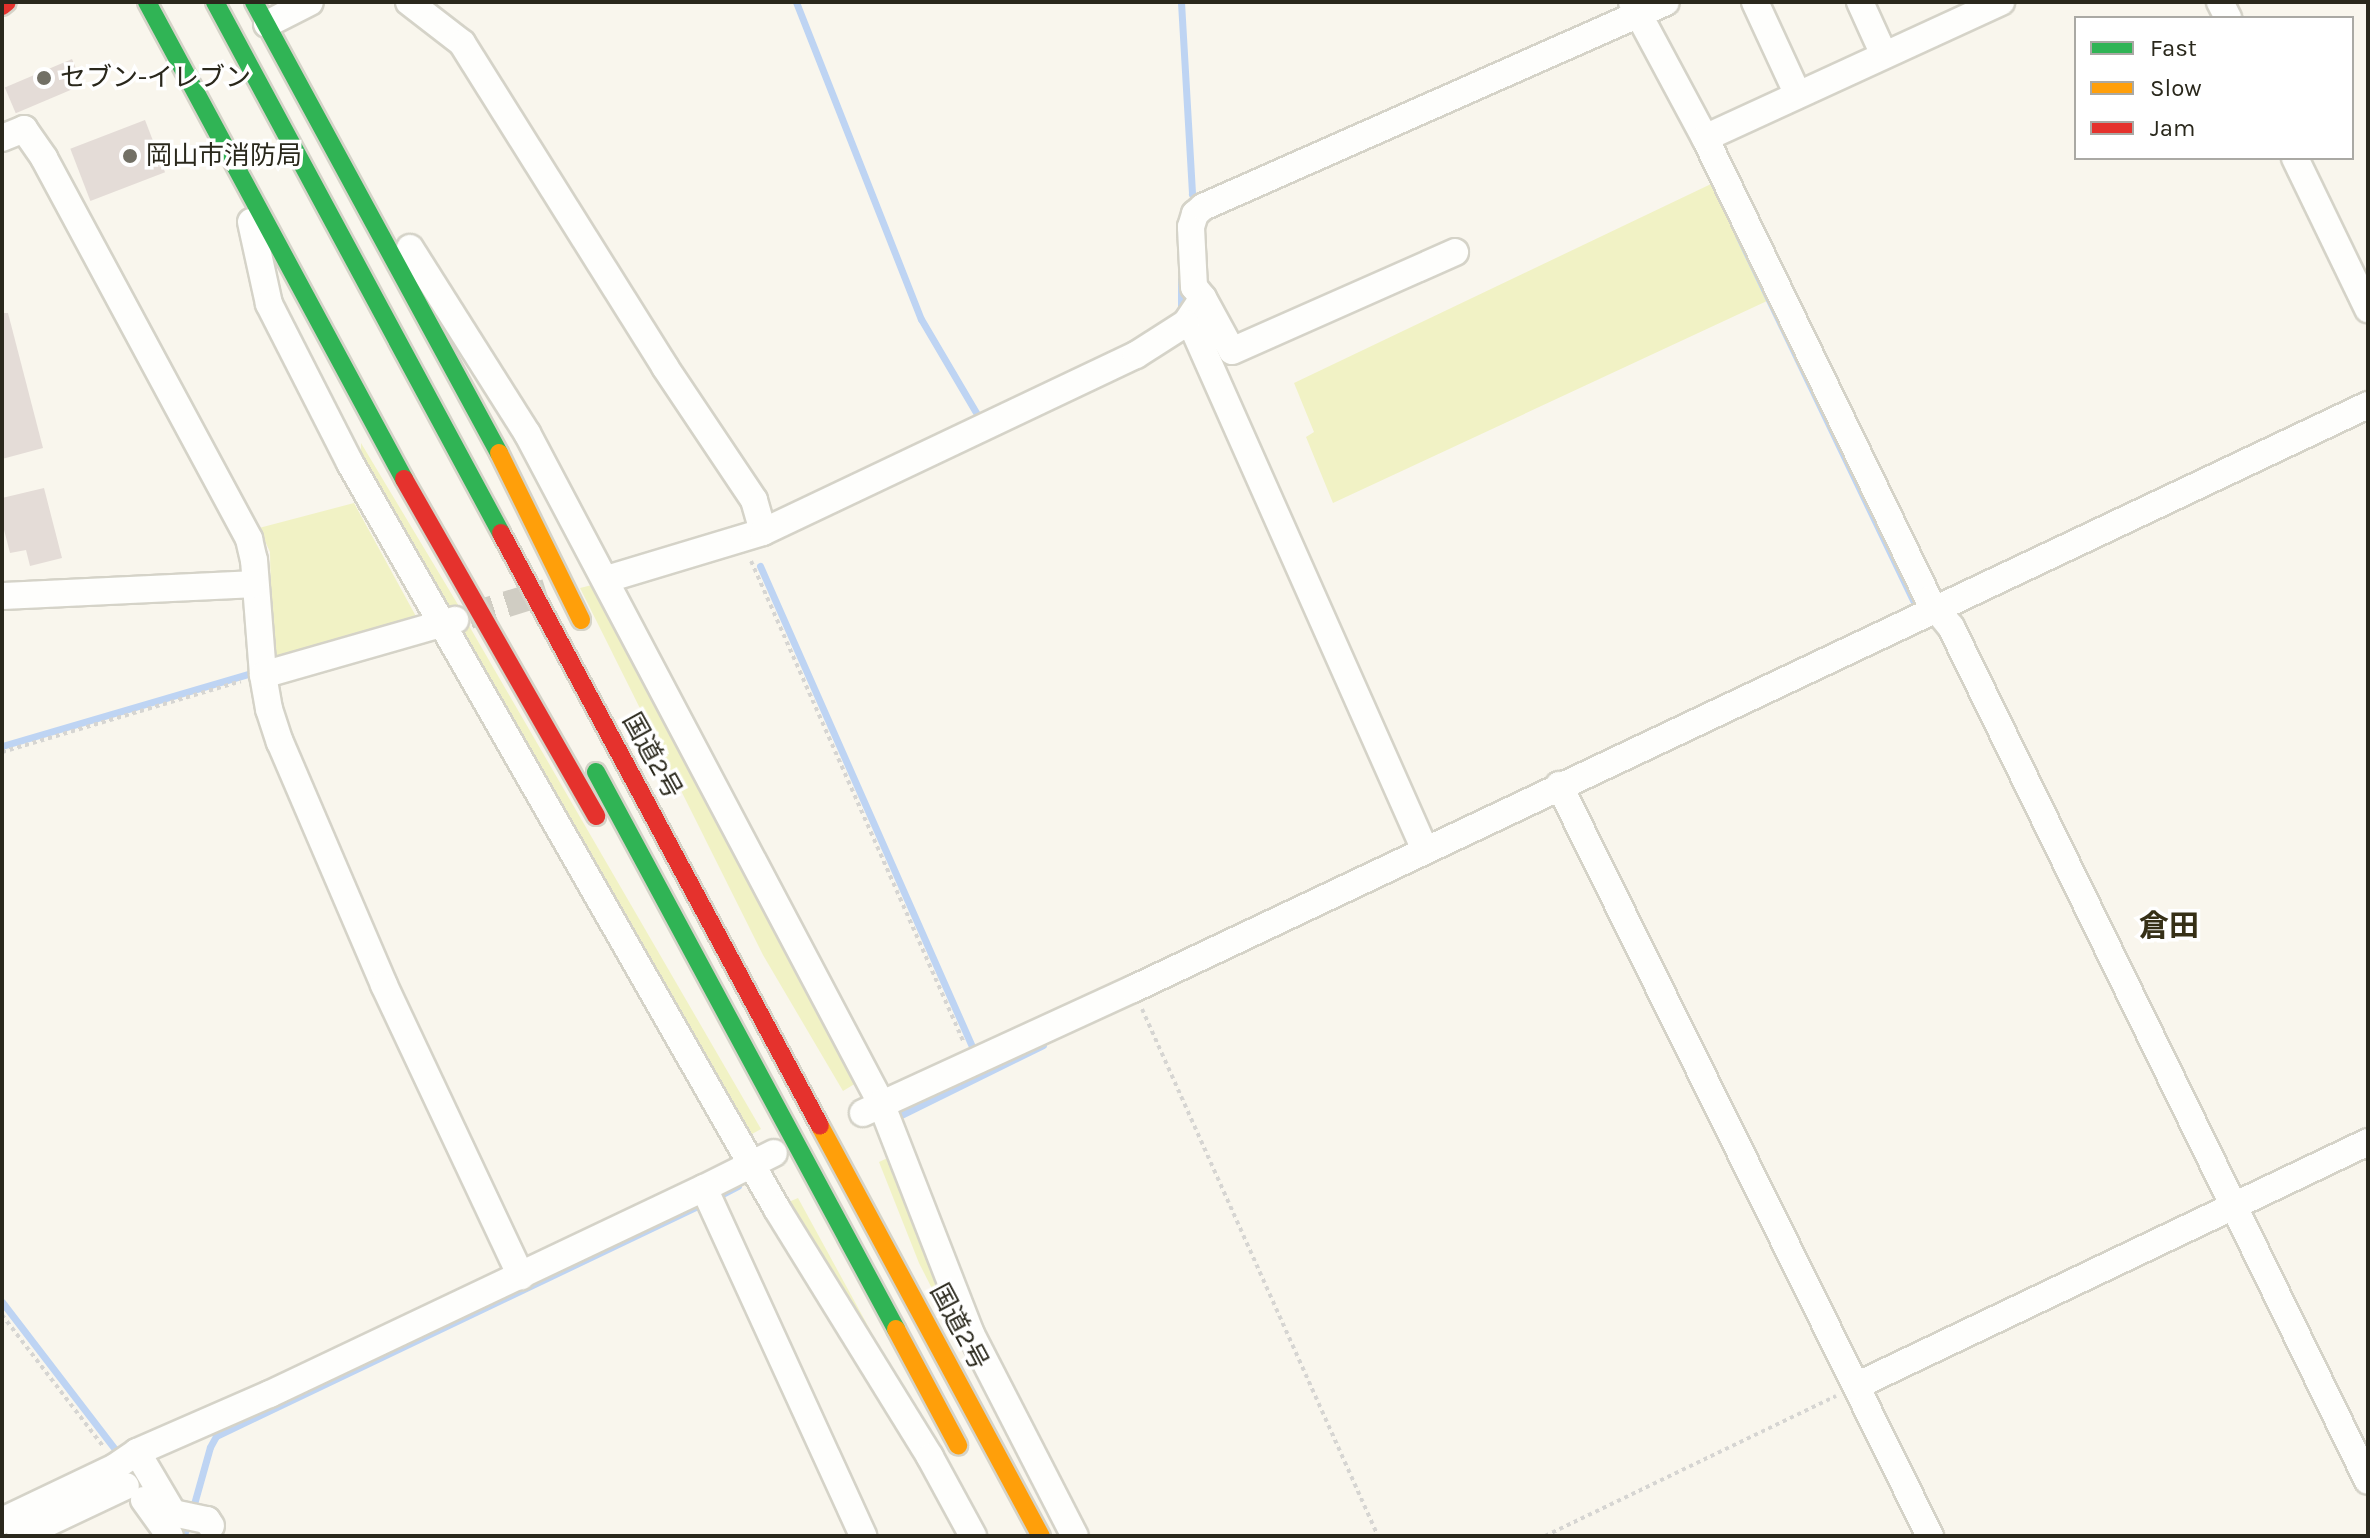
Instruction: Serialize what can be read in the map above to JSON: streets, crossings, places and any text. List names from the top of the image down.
{
  "streets": {
    "highway": ["国道2号"]
  },
  "districts": ["倉田"],
  "places": ["セブン-イレブン", "岡山市消防局"],
  "legend": ["Fast", "Slow", "Jam"]
}
